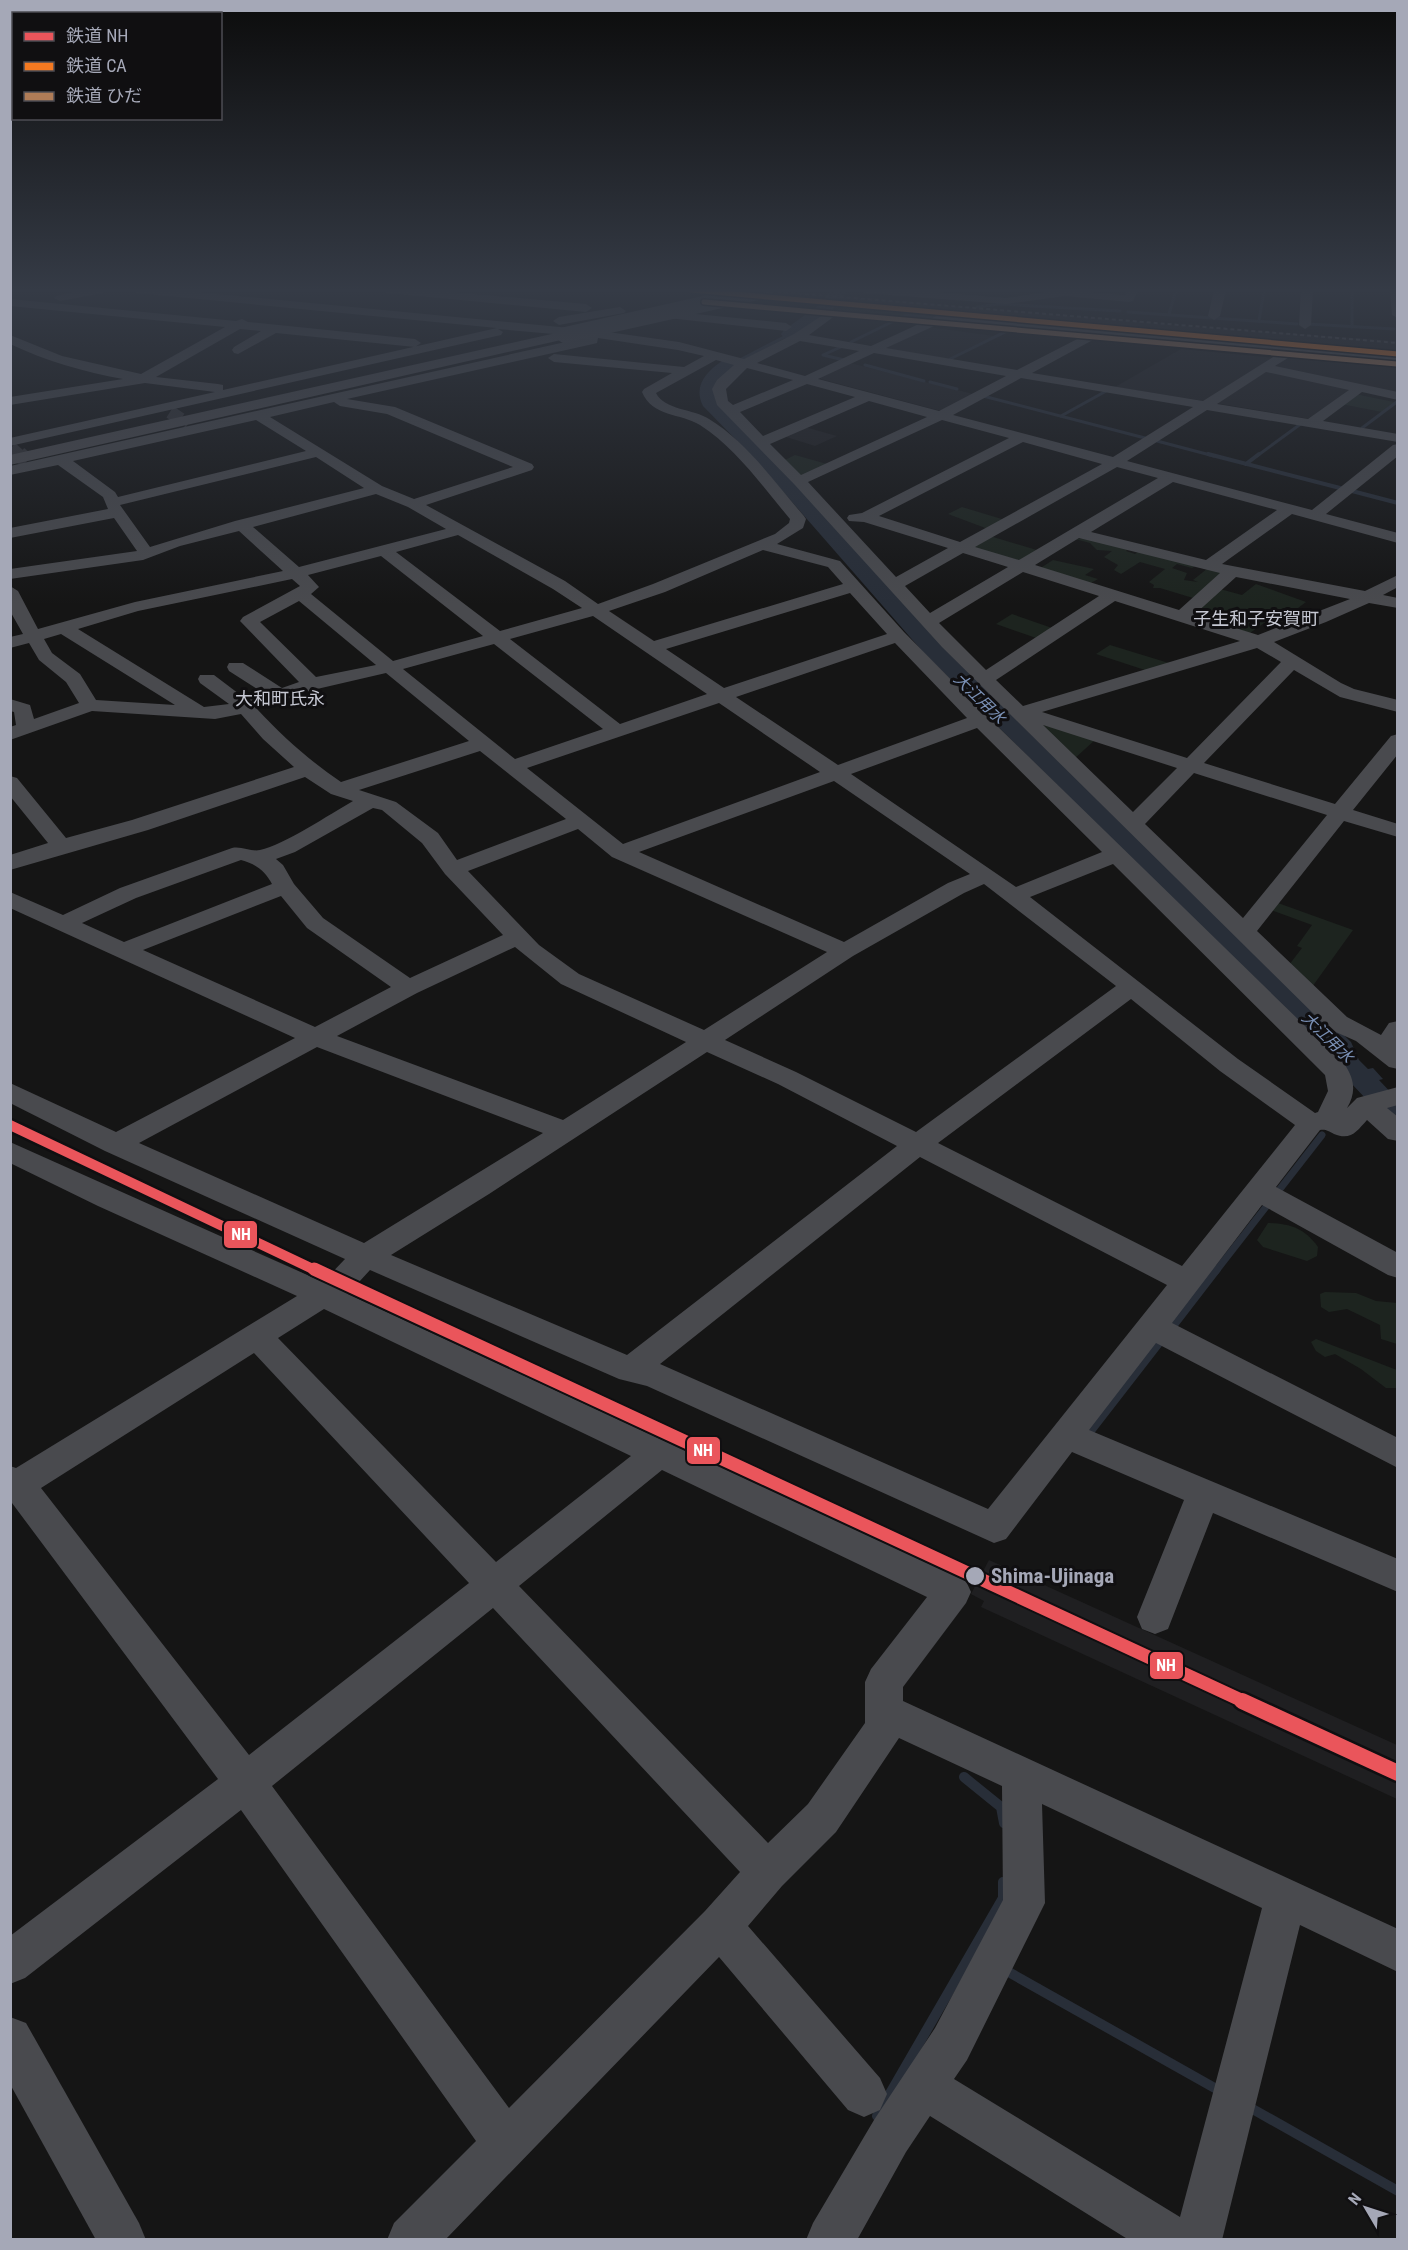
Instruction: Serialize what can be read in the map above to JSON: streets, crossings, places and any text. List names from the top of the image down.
{
  "districts": ["子生和子安賀町", "大和町氏永"],
  "water": ["大江用水"],
  "places": ["Shima-Ujinaga"],
  "lines": ["rail line NH"],
  "legend": ["鉄道 NH", "鉄道 CA", "鉄道 ひだ"],
  "north": "top left"
}
